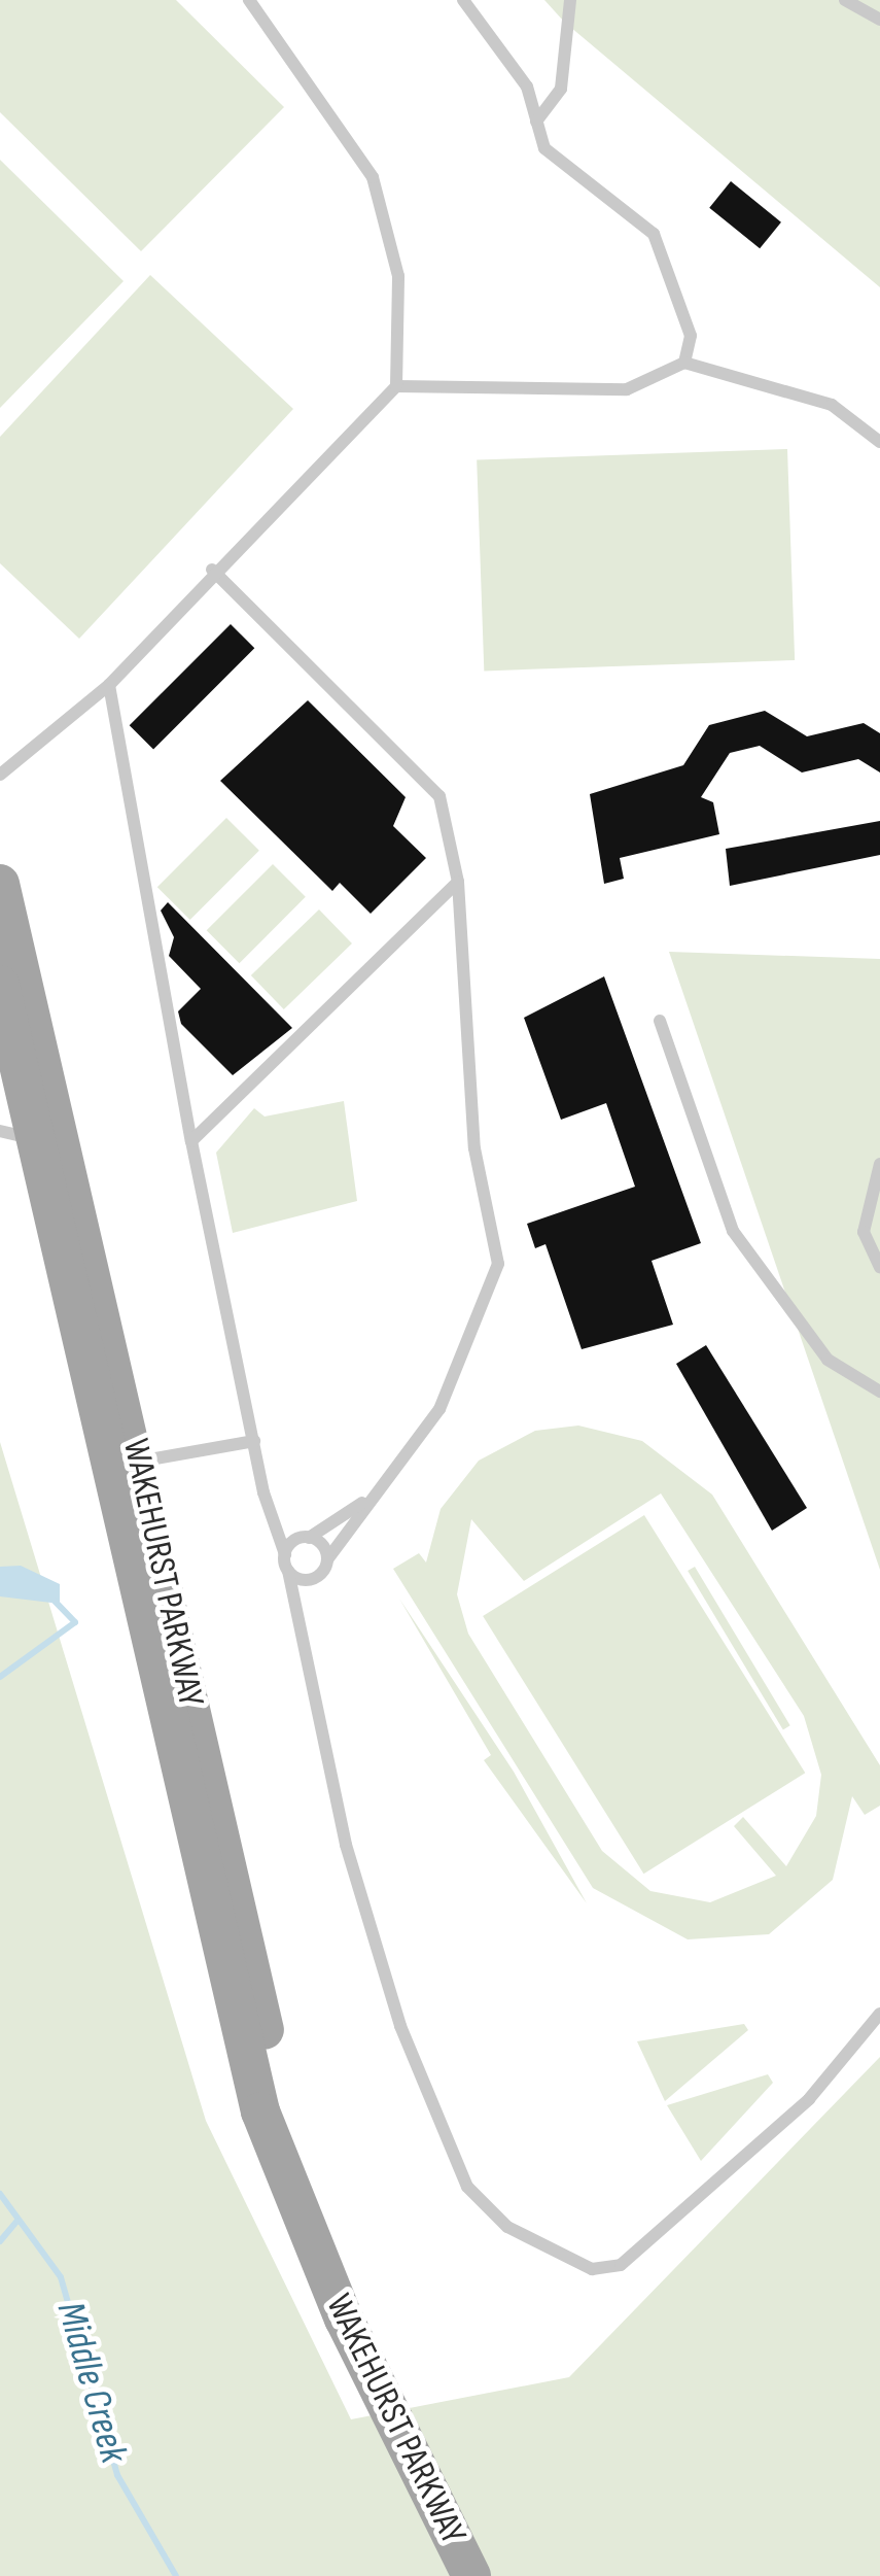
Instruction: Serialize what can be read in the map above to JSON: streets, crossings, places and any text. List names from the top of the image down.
{
  "streets": {
    "main road": ["WAKEHURST PARKWAY"]
  },
  "water": ["Middle Creek"]
}
